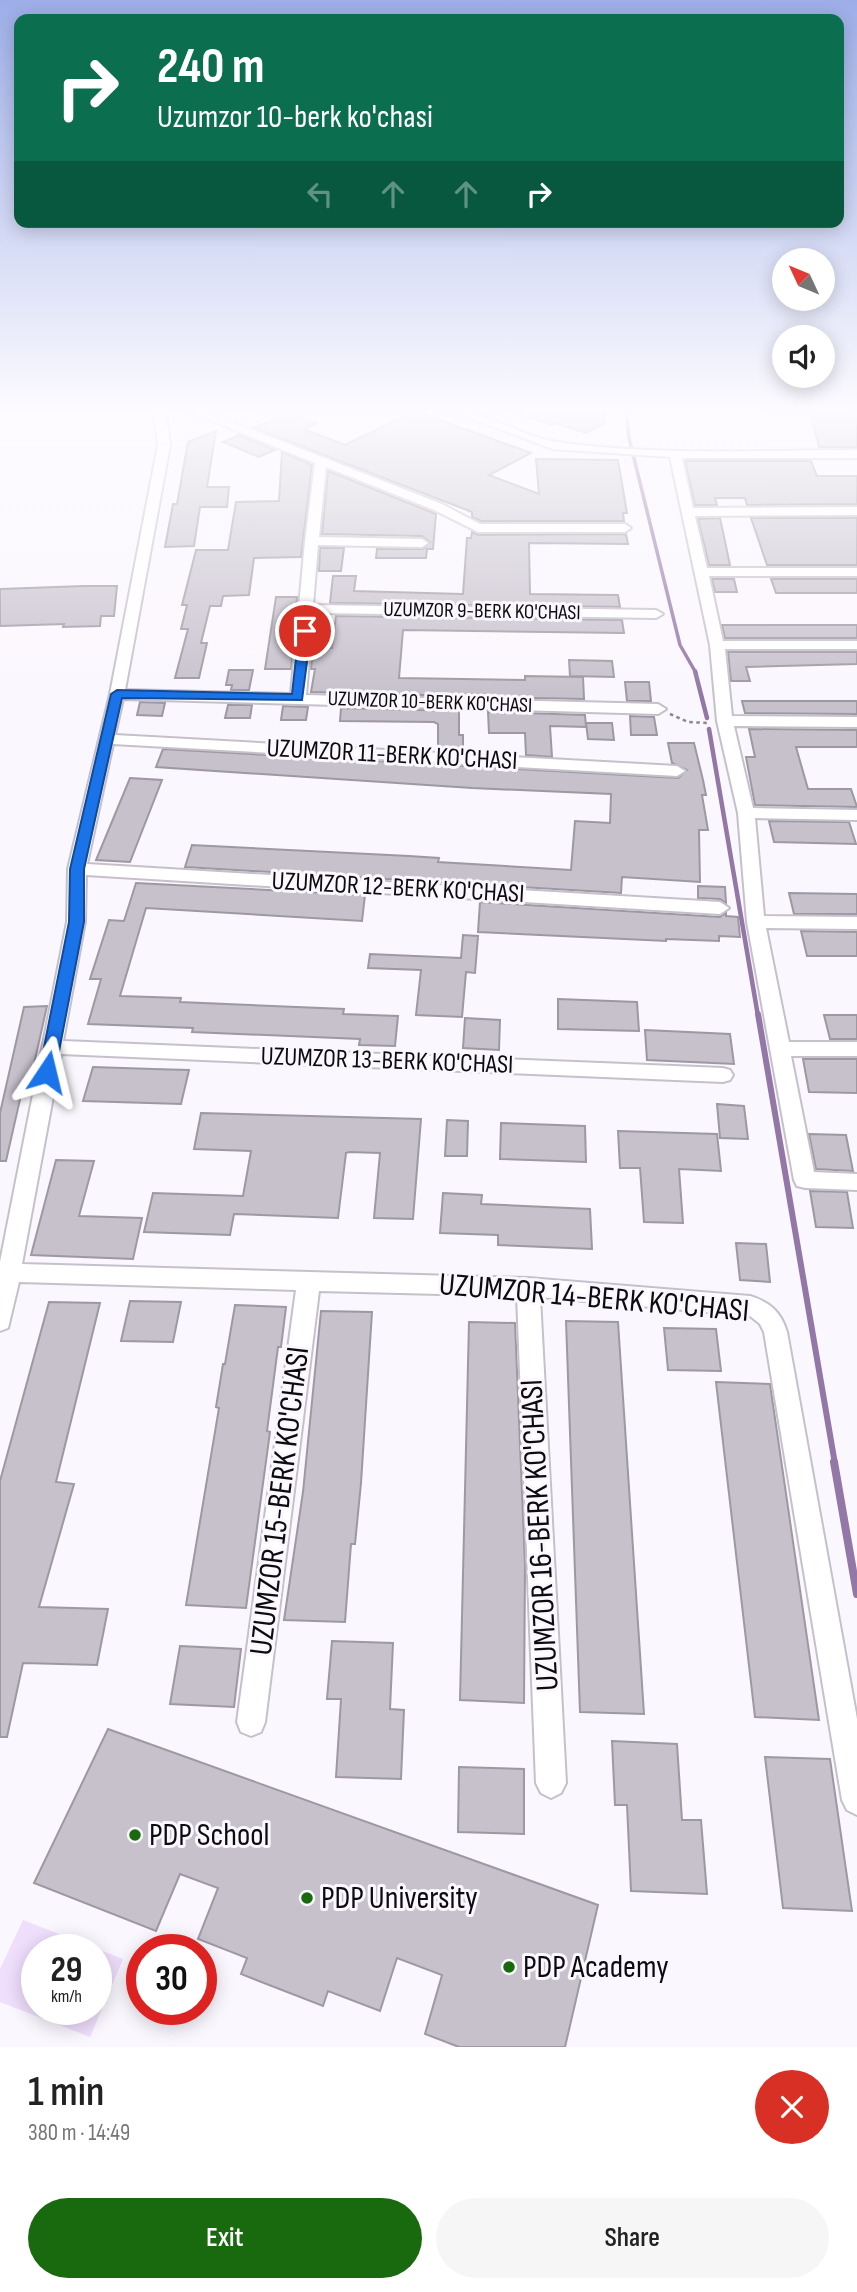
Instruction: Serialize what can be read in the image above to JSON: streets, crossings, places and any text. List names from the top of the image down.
{
  "streets": {
    "street": [
      "UZUMZOR 9-BERK KO'CHASI",
      "UZUMZOR 10-BERK KO'CHASI",
      "UZUMZOR 11-BERK KO'CHASI",
      "UZUMZOR 12-BERK KO'CHASI",
      "UZUMZOR 13-BERK KO'CHASI",
      "UZUMZOR 14-BERK KO'CHASI",
      "UZUMZOR 15-BERK KO'CHASI",
      "UZUMZOR 16-BERK KO'CHASI"
    ]
  },
  "crossings": [
    ["UZUMZOR 14-BERK KO'CHASI", "UZUMZOR 15-BERK KO'CHASI"],
    ["UZUMZOR 14-BERK KO'CHASI", "UZUMZOR 16-BERK KO'CHASI"]
  ],
  "places": ["PDP School", "PDP University", "PDP Academy"],
  "north": "top left",
  "page": {
    "turn": ["240 m", "Uzumzor 10-berk ko'chasi"],
    "speed": "29 km/h",
    "limit": "30",
    "heading": ["1 min", "380 m · 14:49"],
    "buttons": ["Exit", "Share"]
  }
}
